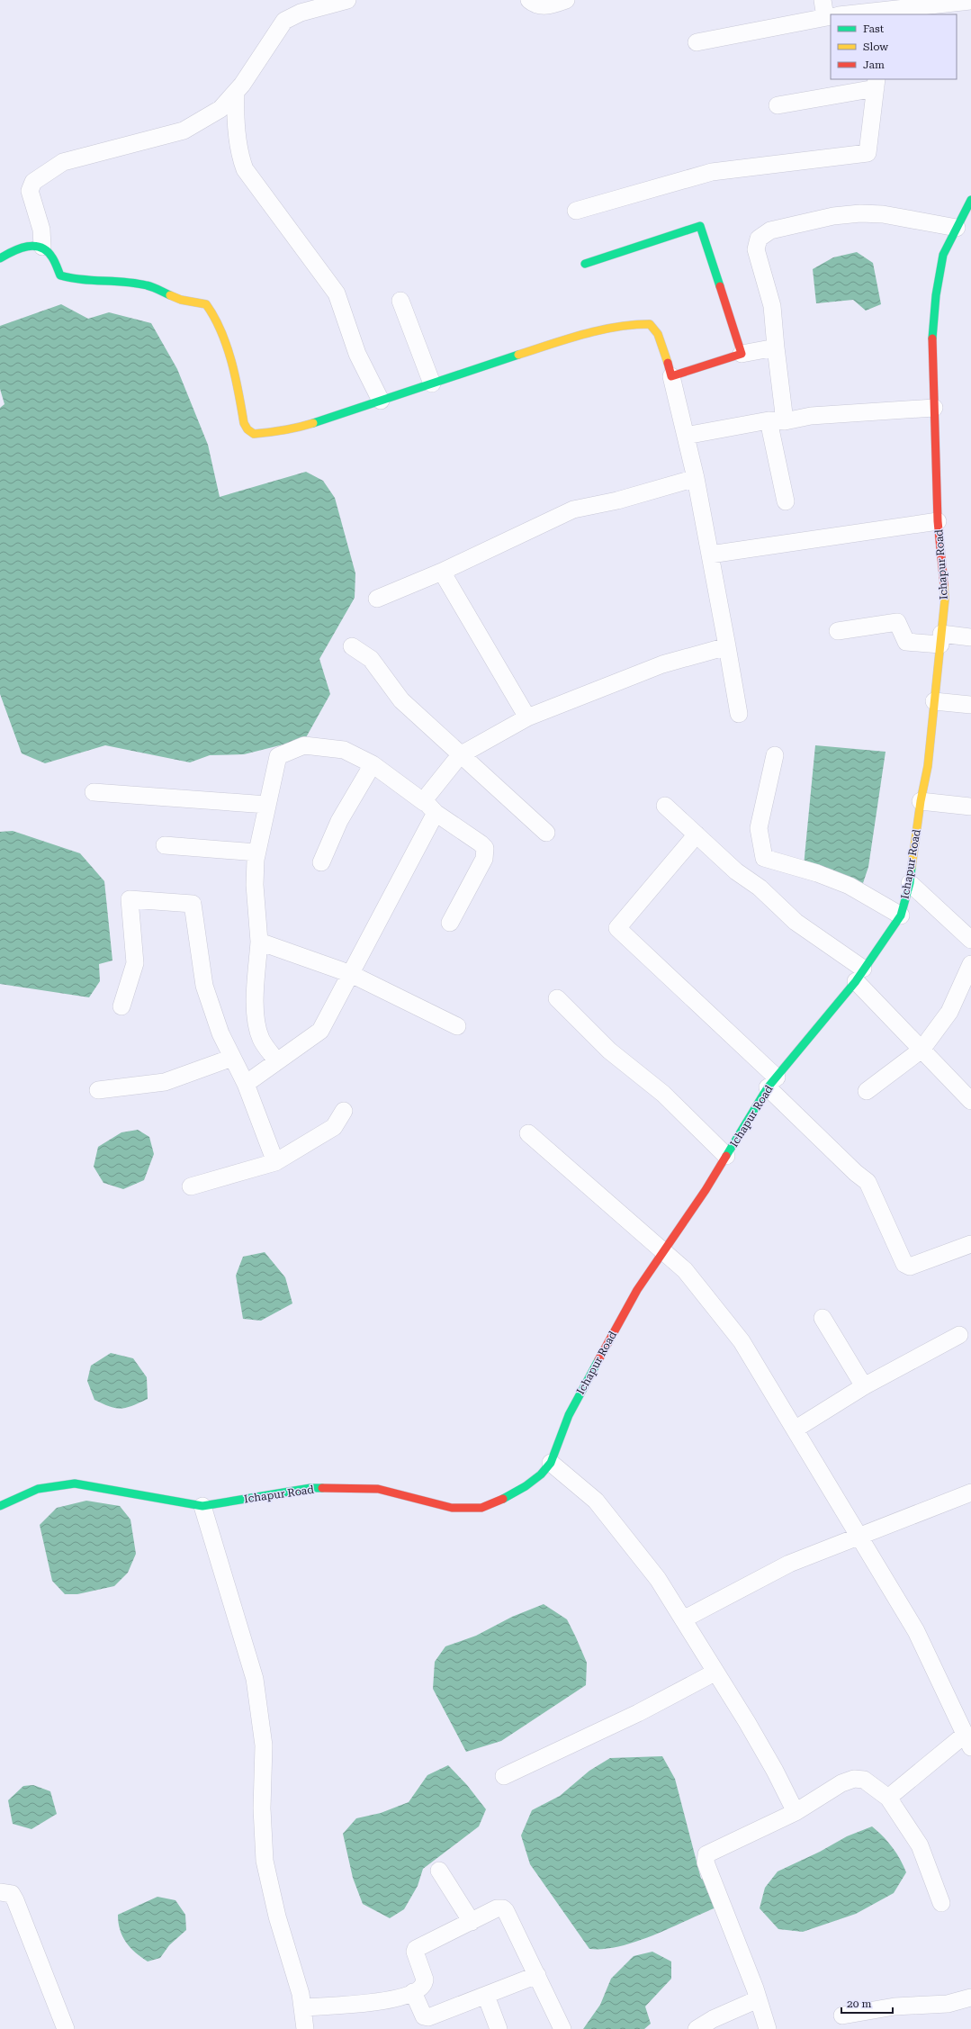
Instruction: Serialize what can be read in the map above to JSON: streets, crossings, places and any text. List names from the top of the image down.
{
  "streets": {
    "street": ["Ichapur Road"]
  },
  "legend": ["Fast", "Slow", "Jam"],
  "scale_bar": "20 m"
}
